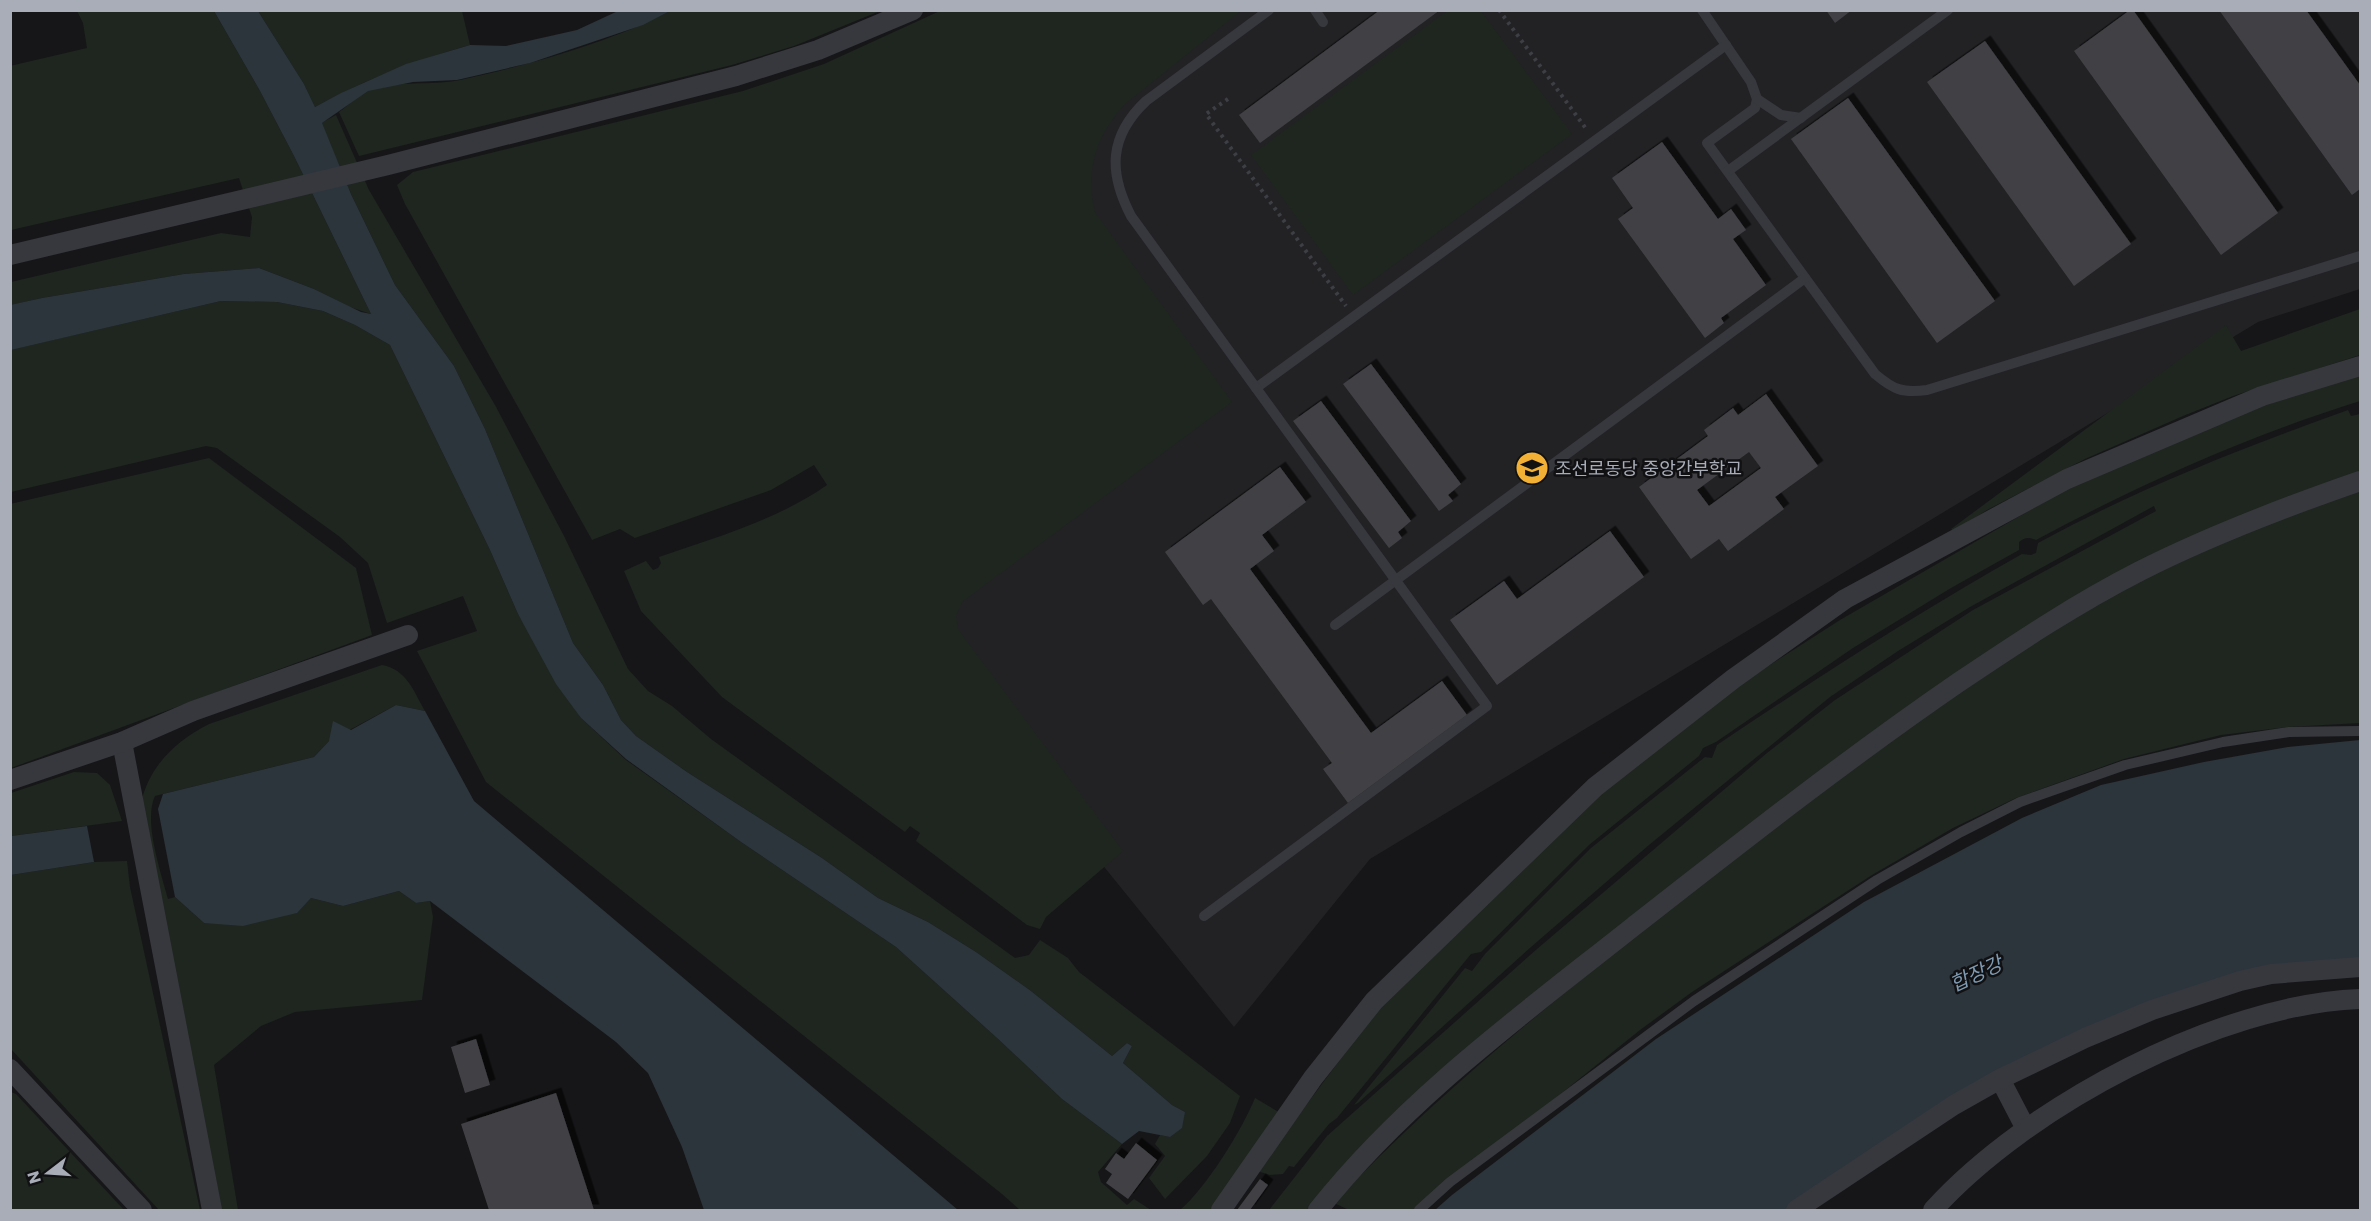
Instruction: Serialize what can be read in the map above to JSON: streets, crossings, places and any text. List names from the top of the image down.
{
  "water": ["합장강"],
  "places": {
    "school or university": ["조선로동당 중앙간부학교"]
  },
  "north": "left"
}
